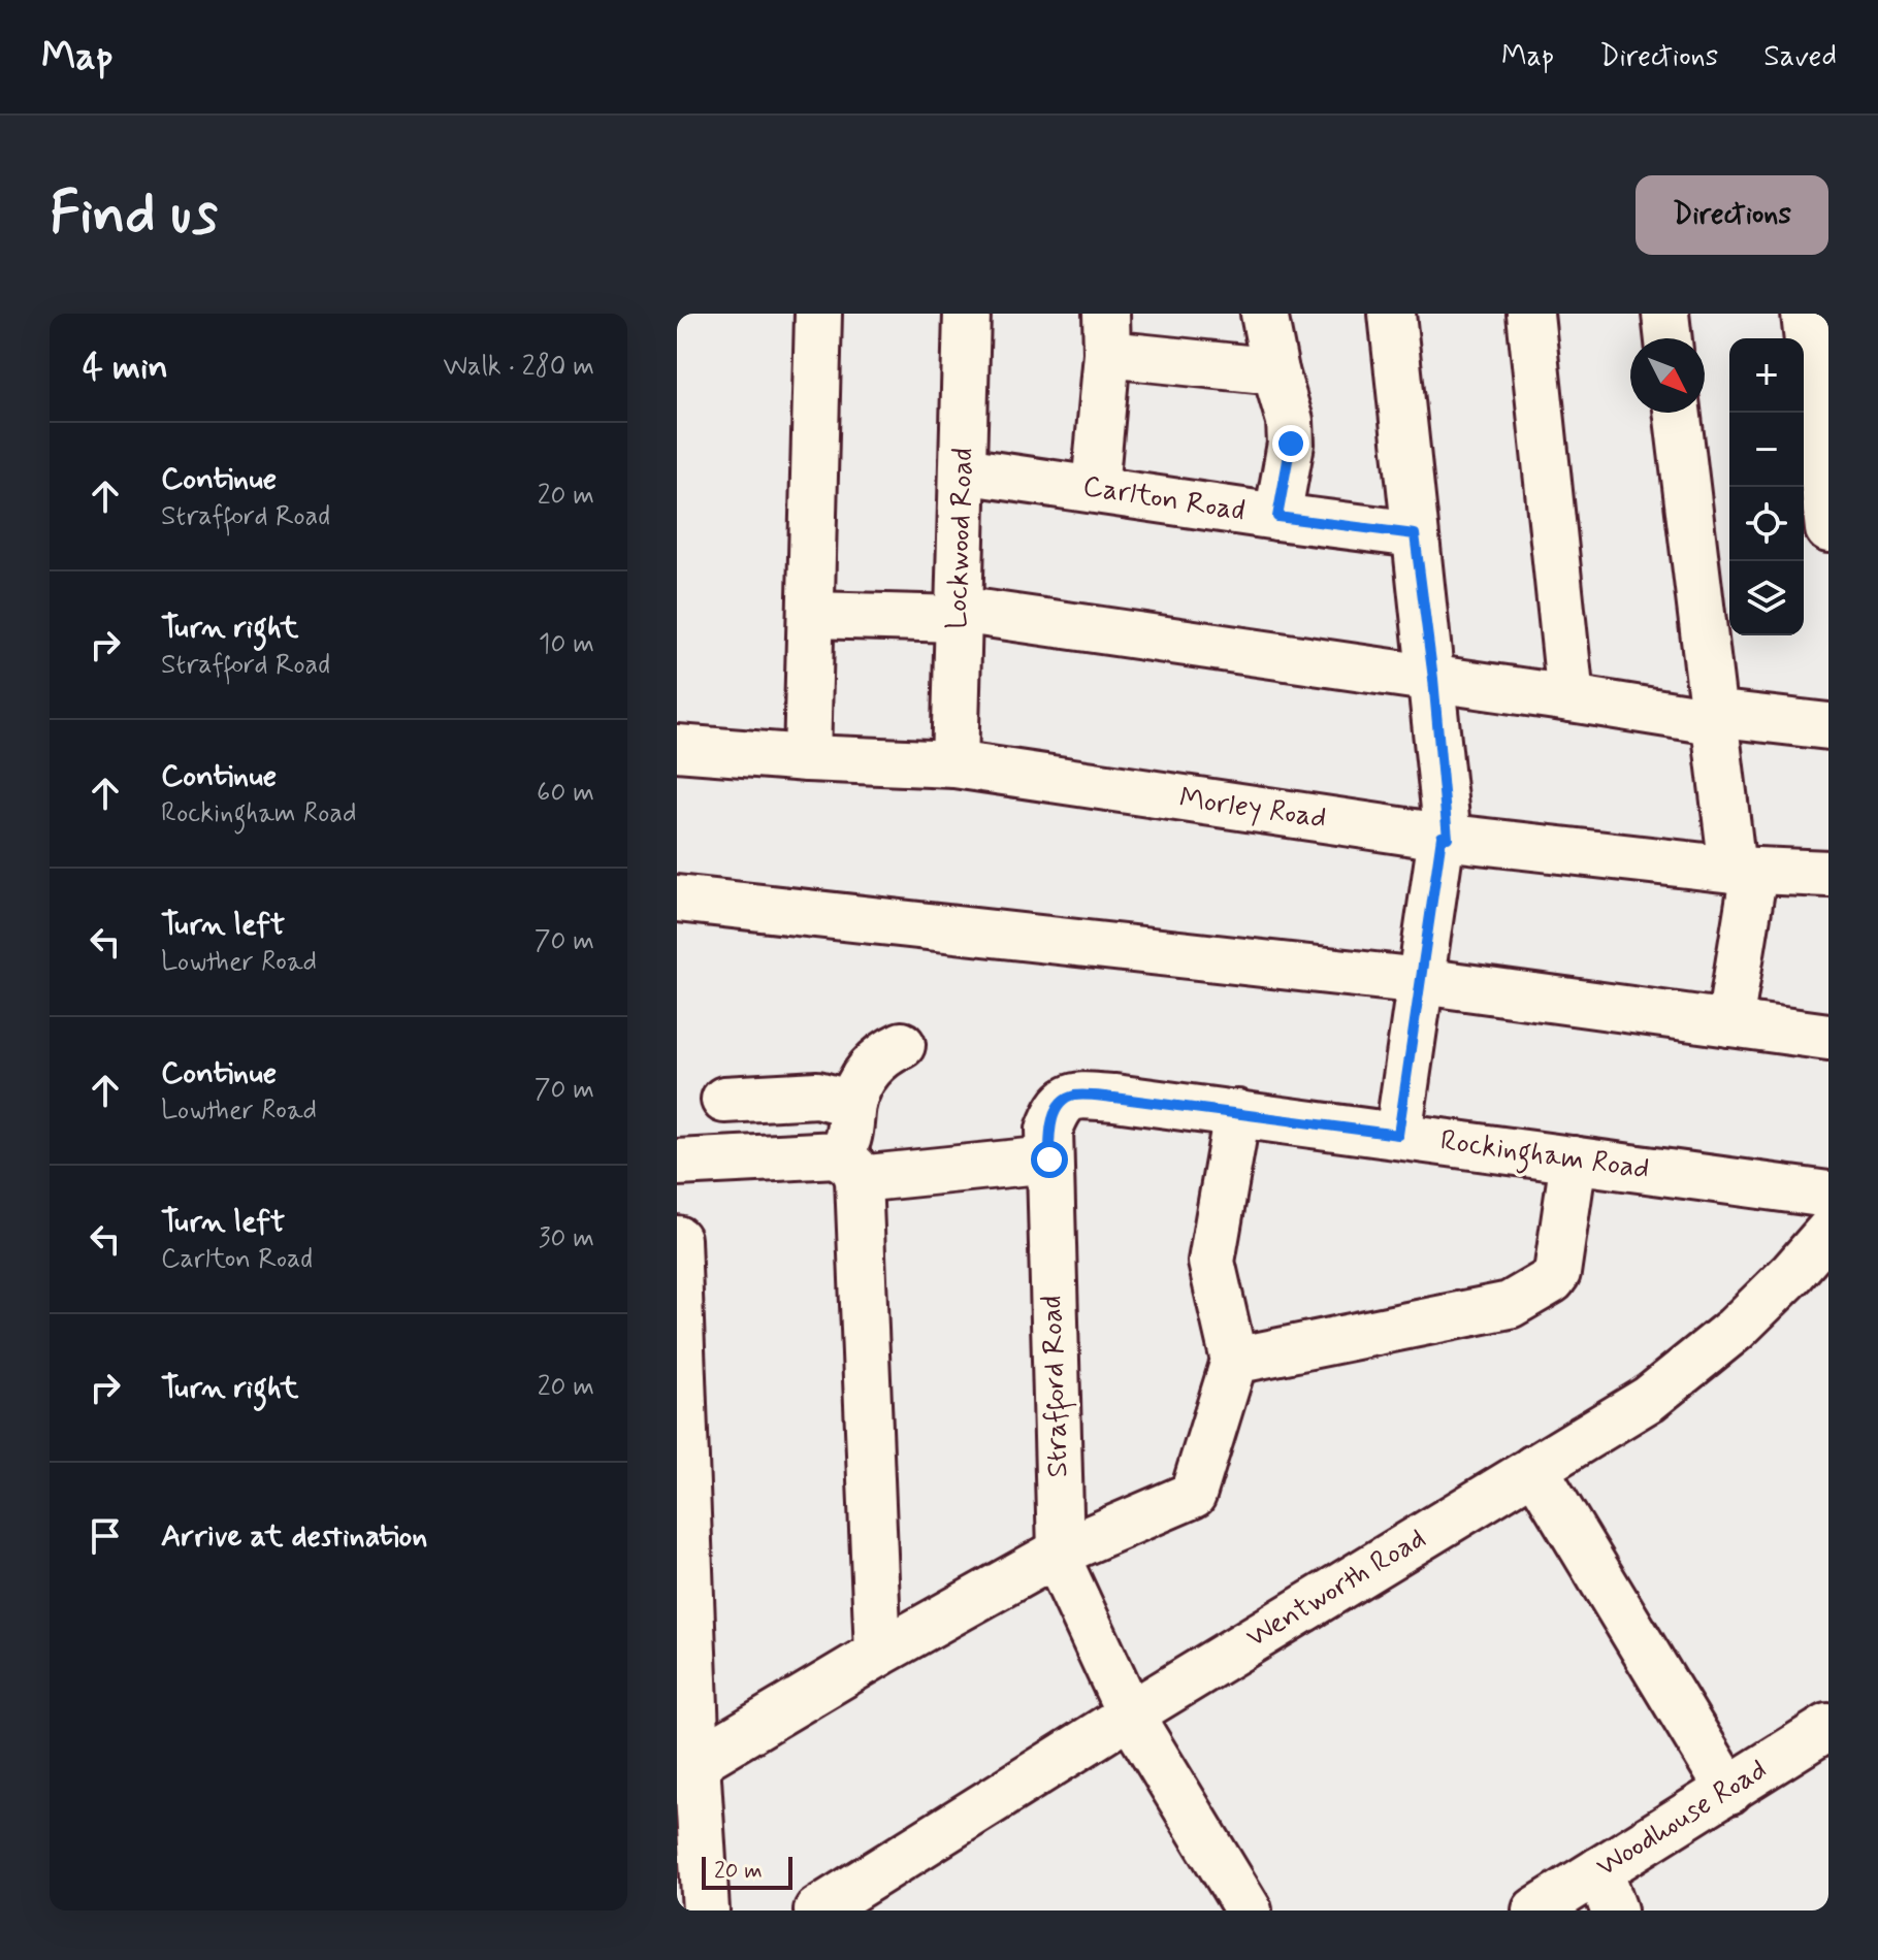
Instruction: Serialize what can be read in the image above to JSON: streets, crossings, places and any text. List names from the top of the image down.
{
  "streets": {
    "street": [
      "Carlton Road",
      "Lockwood Road",
      "Morley Road",
      "Rockingham Road",
      "Strafford Road",
      "Wentworth Road",
      "Woodhouse Road"
    ]
  },
  "crossings": [
    ["Carlton Road", "Lockwood Road"],
    ["Lockwood Road", "Morley Road"],
    ["Rockingham Road", "Strafford Road"],
    ["Strafford Road", "Wentworth Road"]
  ],
  "scale_bar": "20 m",
  "north": "bottom right",
  "page": {
    "header": "Map",
    "nav": ["Map", "Directions", "Saved"],
    "buttons": "Directions",
    "title": "Find us",
    "heading": ["4 min", "Walk · 280 m"],
    "map_buttons": ["+", "−"],
    "list": [
      ["Continue", "Strafford Road", "20 m"],
      ["Turn right", "Strafford Road", "10 m"],
      ["Continue", "Rockingham Road", "60 m"],
      ["Turn left", "Lowther Road", "70 m"],
      ["Continue", "Lowther Road", "70 m"],
      ["Turn left", "Carlton Road", "30 m"],
      ["Turn right", "20 m"],
      "Arrive at destination"
    ],
    "scale": "20 m"
  }
}
